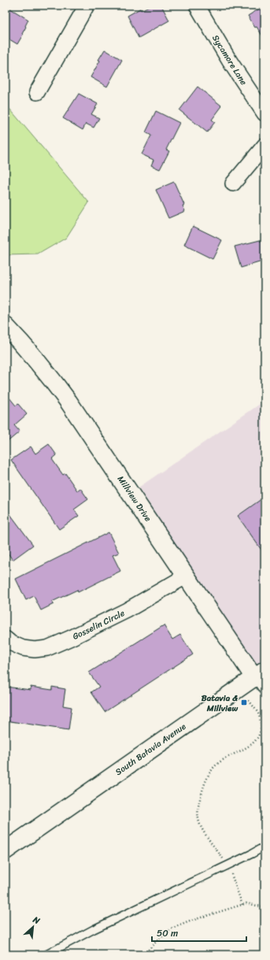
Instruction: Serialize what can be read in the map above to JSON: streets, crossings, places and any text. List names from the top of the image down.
{
  "streets": {
    "street": [
      "Sycamore Lane",
      "Millview Drive",
      "Gosselin Circle",
      "South Batavia Avenue"
    ]
  },
  "crossings": [
    ["Millview Drive", "Gosselin Circle"],
    ["Millview Drive", "South Batavia Avenue"]
  ],
  "places": {
    "transit": ["Batavia & Millview"]
  },
  "scale_bar": "50 m",
  "north": "top right"
}
